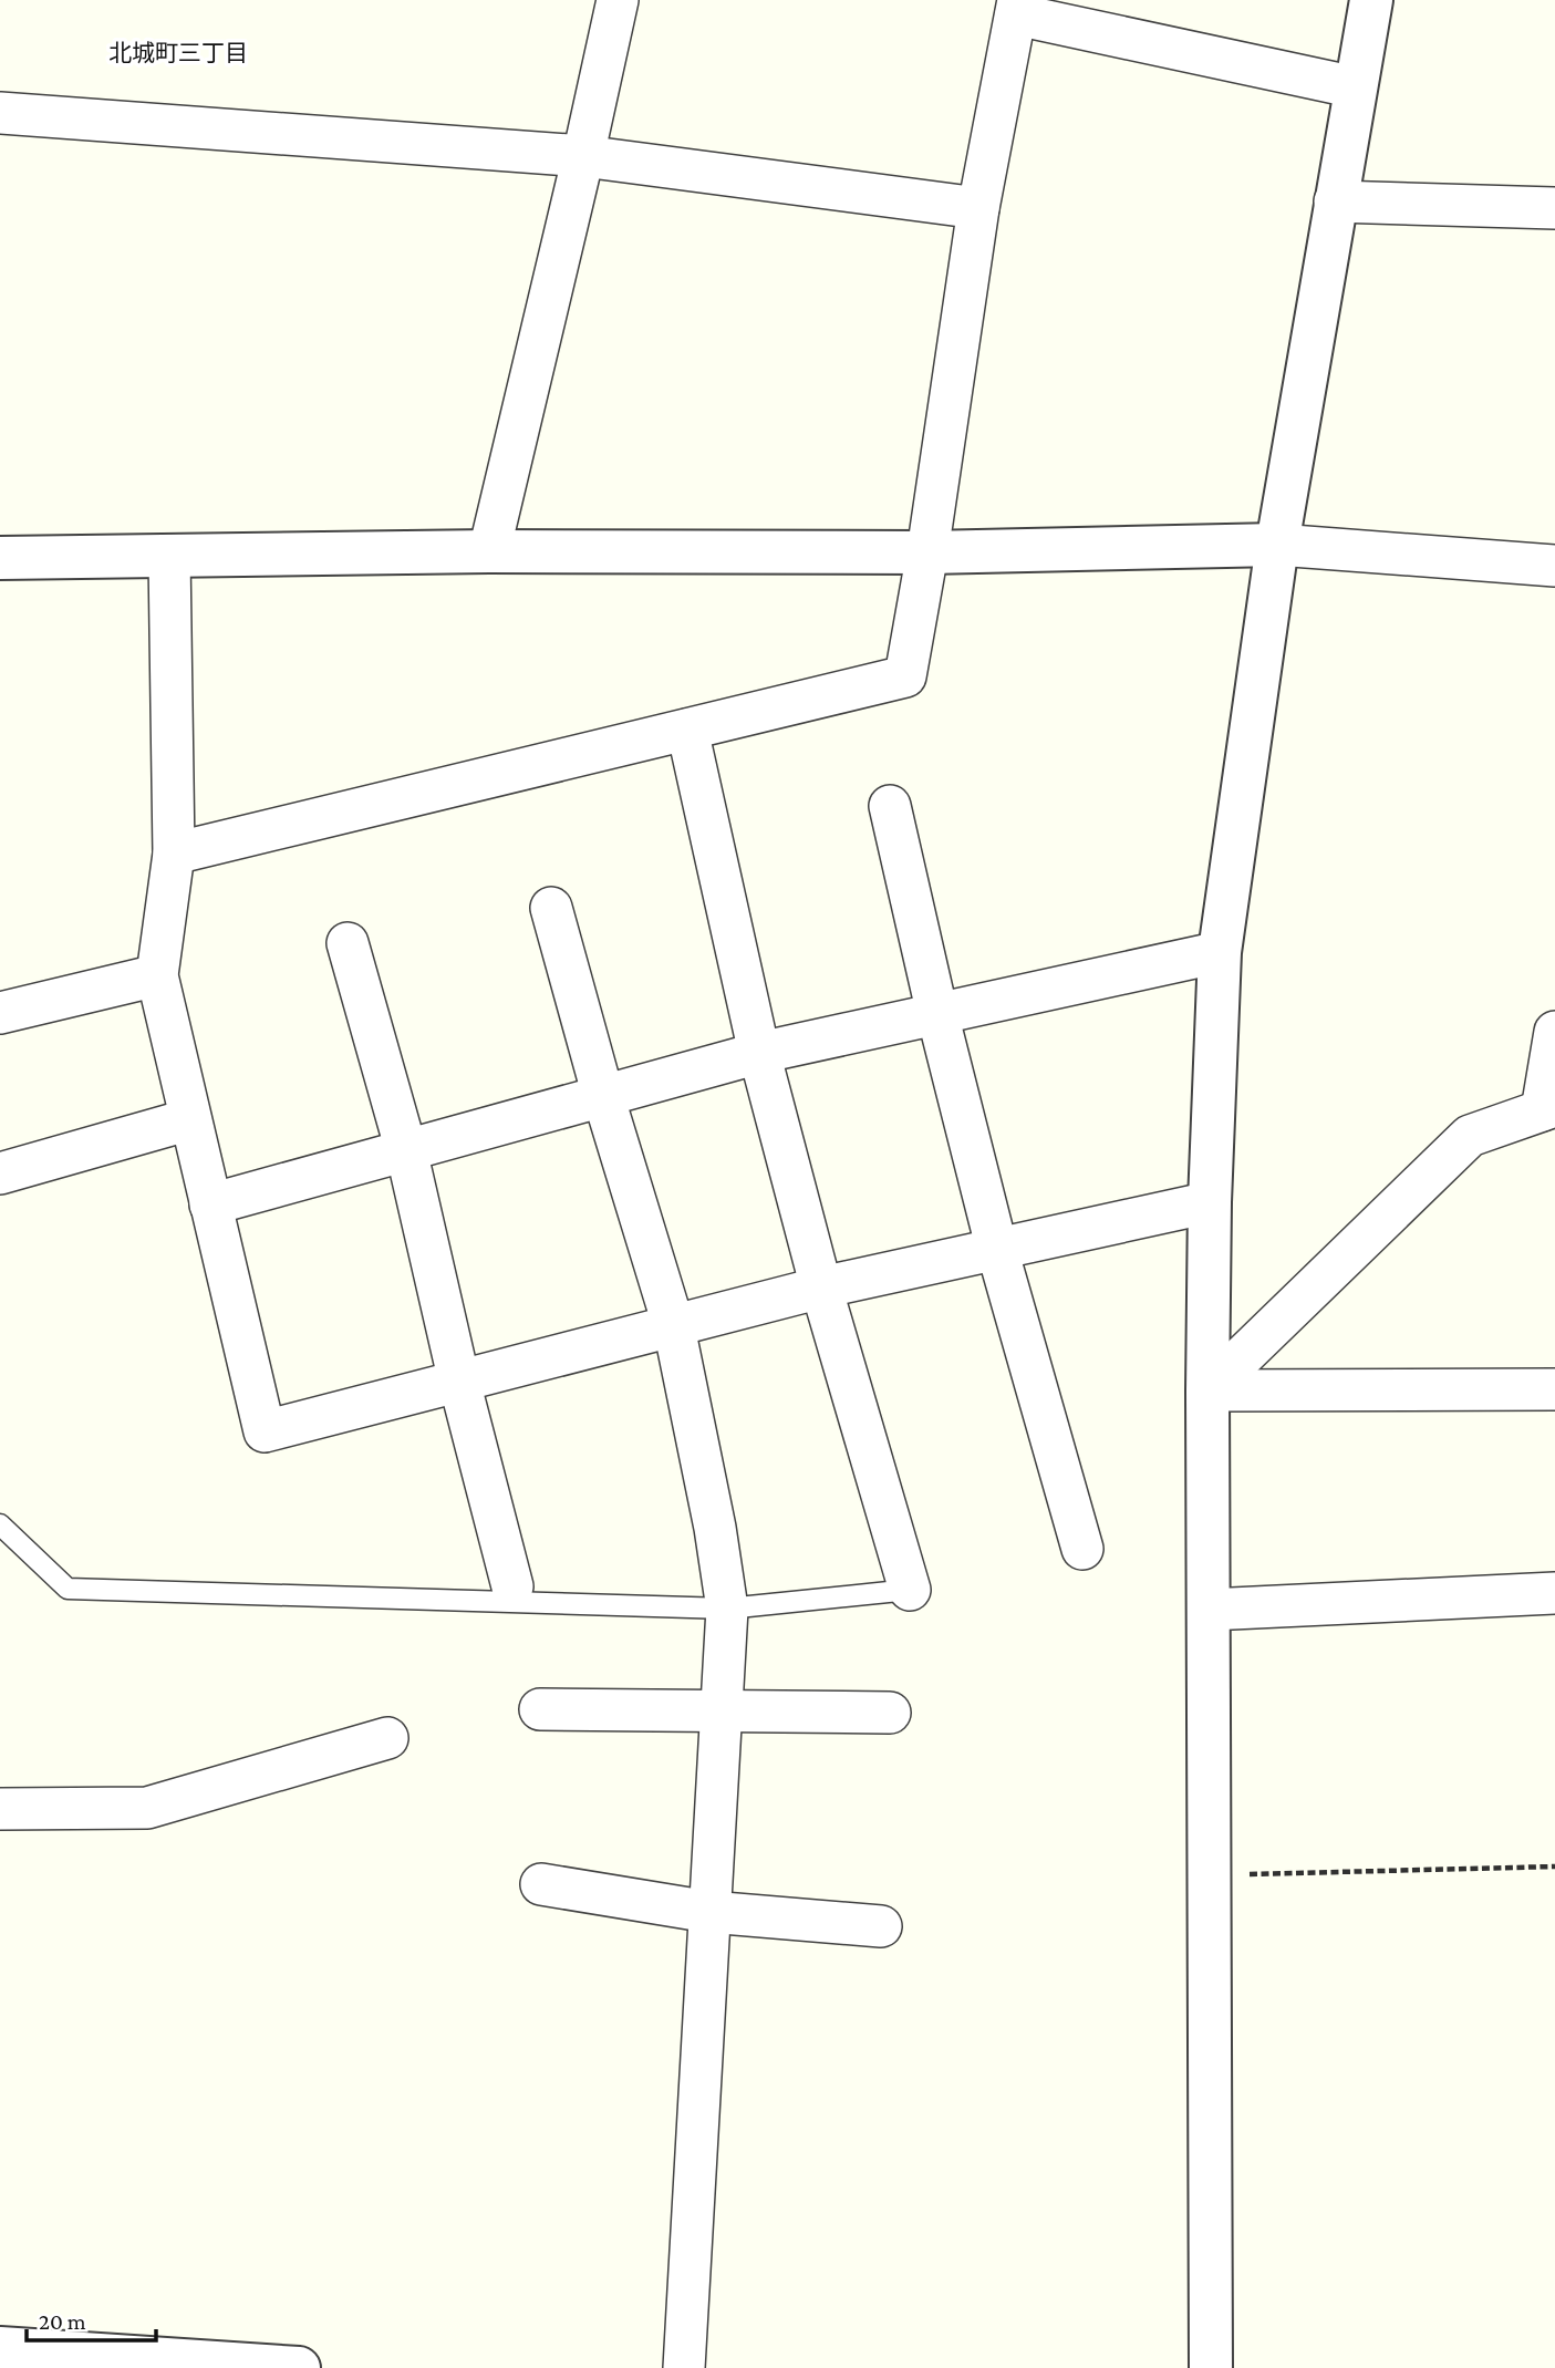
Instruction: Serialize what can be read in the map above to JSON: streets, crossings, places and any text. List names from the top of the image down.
{
  "districts": ["北城町三丁目"],
  "scale_bar": "20 m"
}
